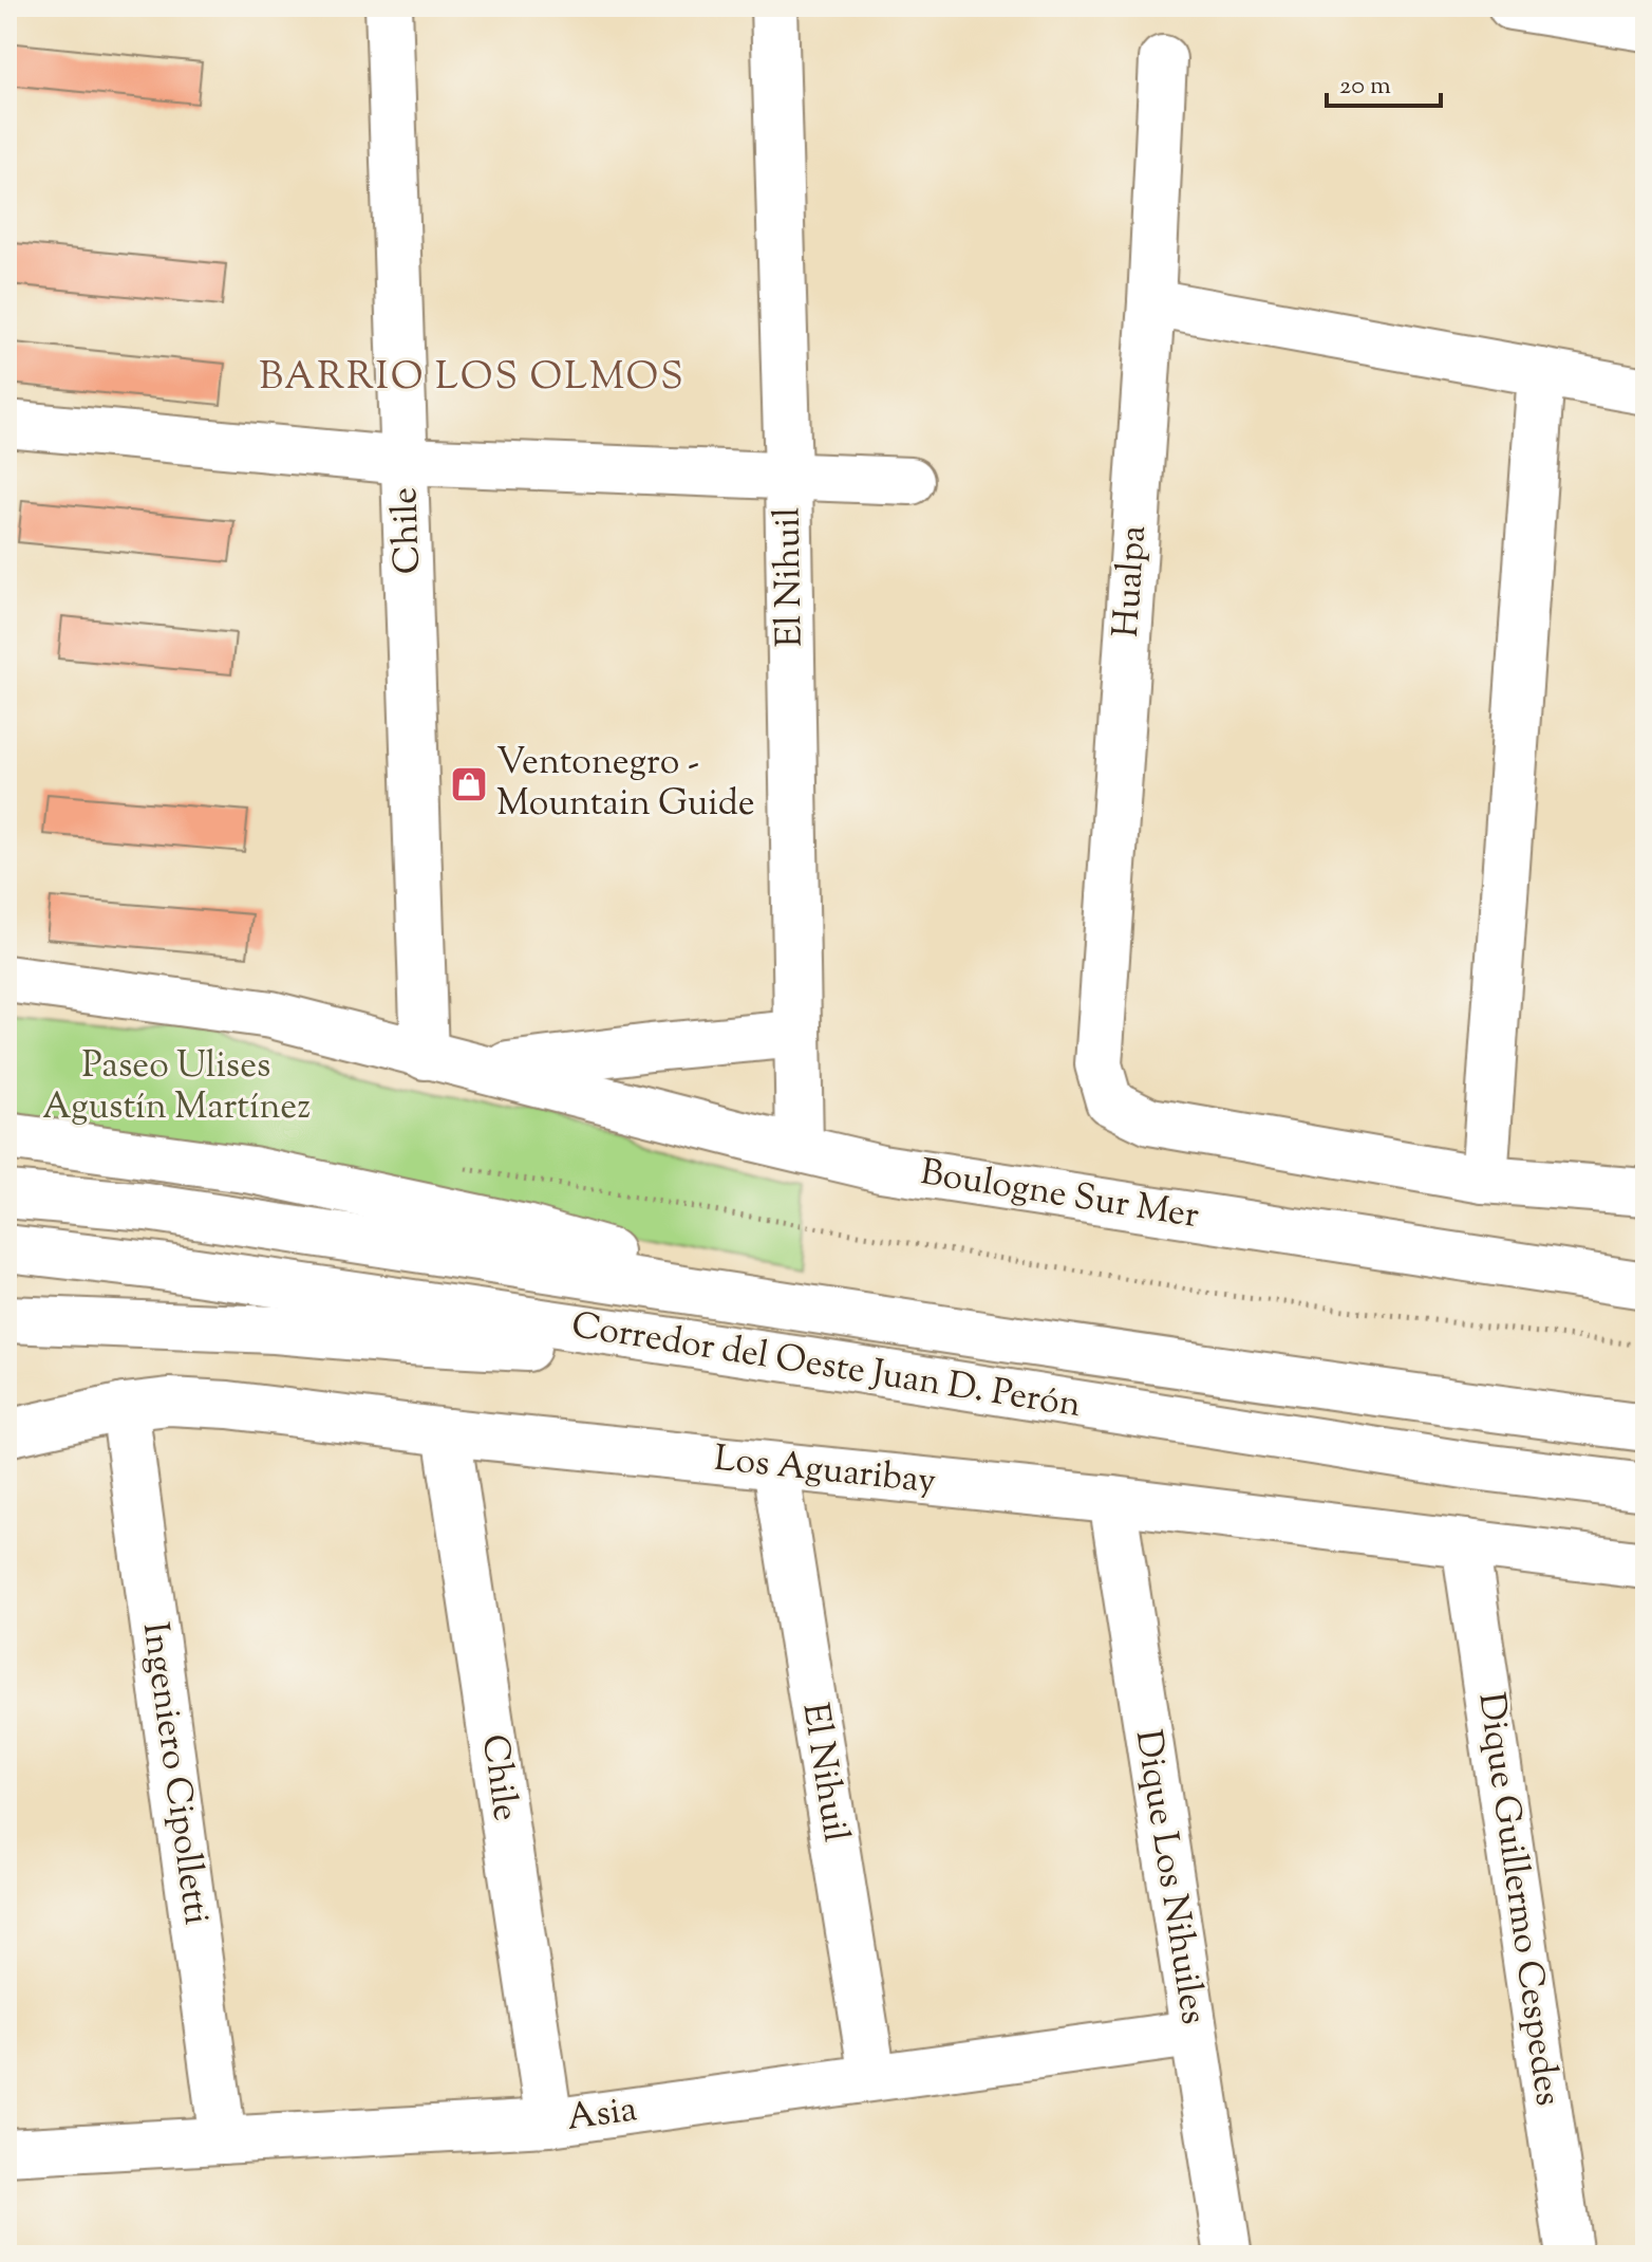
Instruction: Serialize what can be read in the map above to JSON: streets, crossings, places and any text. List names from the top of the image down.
{
  "streets": {
    "main road": [
      "Chile",
      "El Nihuil",
      "Hualpa",
      "Boulogne Sur Mer",
      "Corredor del Oeste Juan D. Perón",
      "Los Aguaribay",
      "Ingeniero Cipolletti",
      "Dique Los Nihuiles",
      "Dique Guillermo Cespedes",
      "Asia"
    ]
  },
  "crossings": [
    ["Chile", "Boulogne Sur Mer"],
    ["Chile", "Los Aguaribay"],
    ["Chile", "Asia"],
    ["El Nihuil", "Boulogne Sur Mer"],
    ["El Nihuil", "Los Aguaribay"],
    ["El Nihuil", "Asia"],
    ["Los Aguaribay", "Ingeniero Cipolletti"],
    ["Los Aguaribay", "Dique Los Nihuiles"],
    ["Los Aguaribay", "Dique Guillermo Cespedes"],
    ["Ingeniero Cipolletti", "Asia"],
    ["Dique Los Nihuiles", "Asia"]
  ],
  "districts": ["BARRIO LOS OLMOS"],
  "parks": ["Paseo Ulises Agustín Martínez"],
  "places": {
    "shop": ["Ventonegro - Mountain Guide"]
  },
  "scale_bar": "20 m"
}
